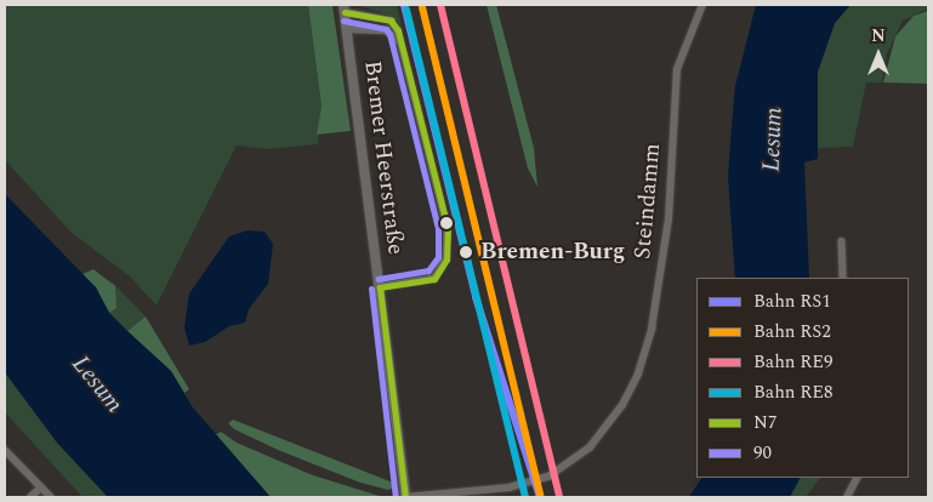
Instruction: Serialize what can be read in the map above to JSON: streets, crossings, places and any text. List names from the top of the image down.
{
  "streets": {
    "main road": ["Bremer Heerstraße"],
    "street": ["Steindamm"]
  },
  "crossings": [
    ["Bremer Heerstraße", "Steindamm"]
  ],
  "water": ["Lesum"],
  "places": ["Bremen-Burg"],
  "lines": [
    "rail line RS1",
    "rail line RE9",
    "rail line RS2",
    "rail line RE8",
    "transit line N7",
    "transit line 90"
  ],
  "legend": [
    "Bahn RS1",
    "Bahn RS2",
    "Bahn RE9",
    "Bahn RE8",
    "N7",
    "90"
  ],
  "north": "top"
}
